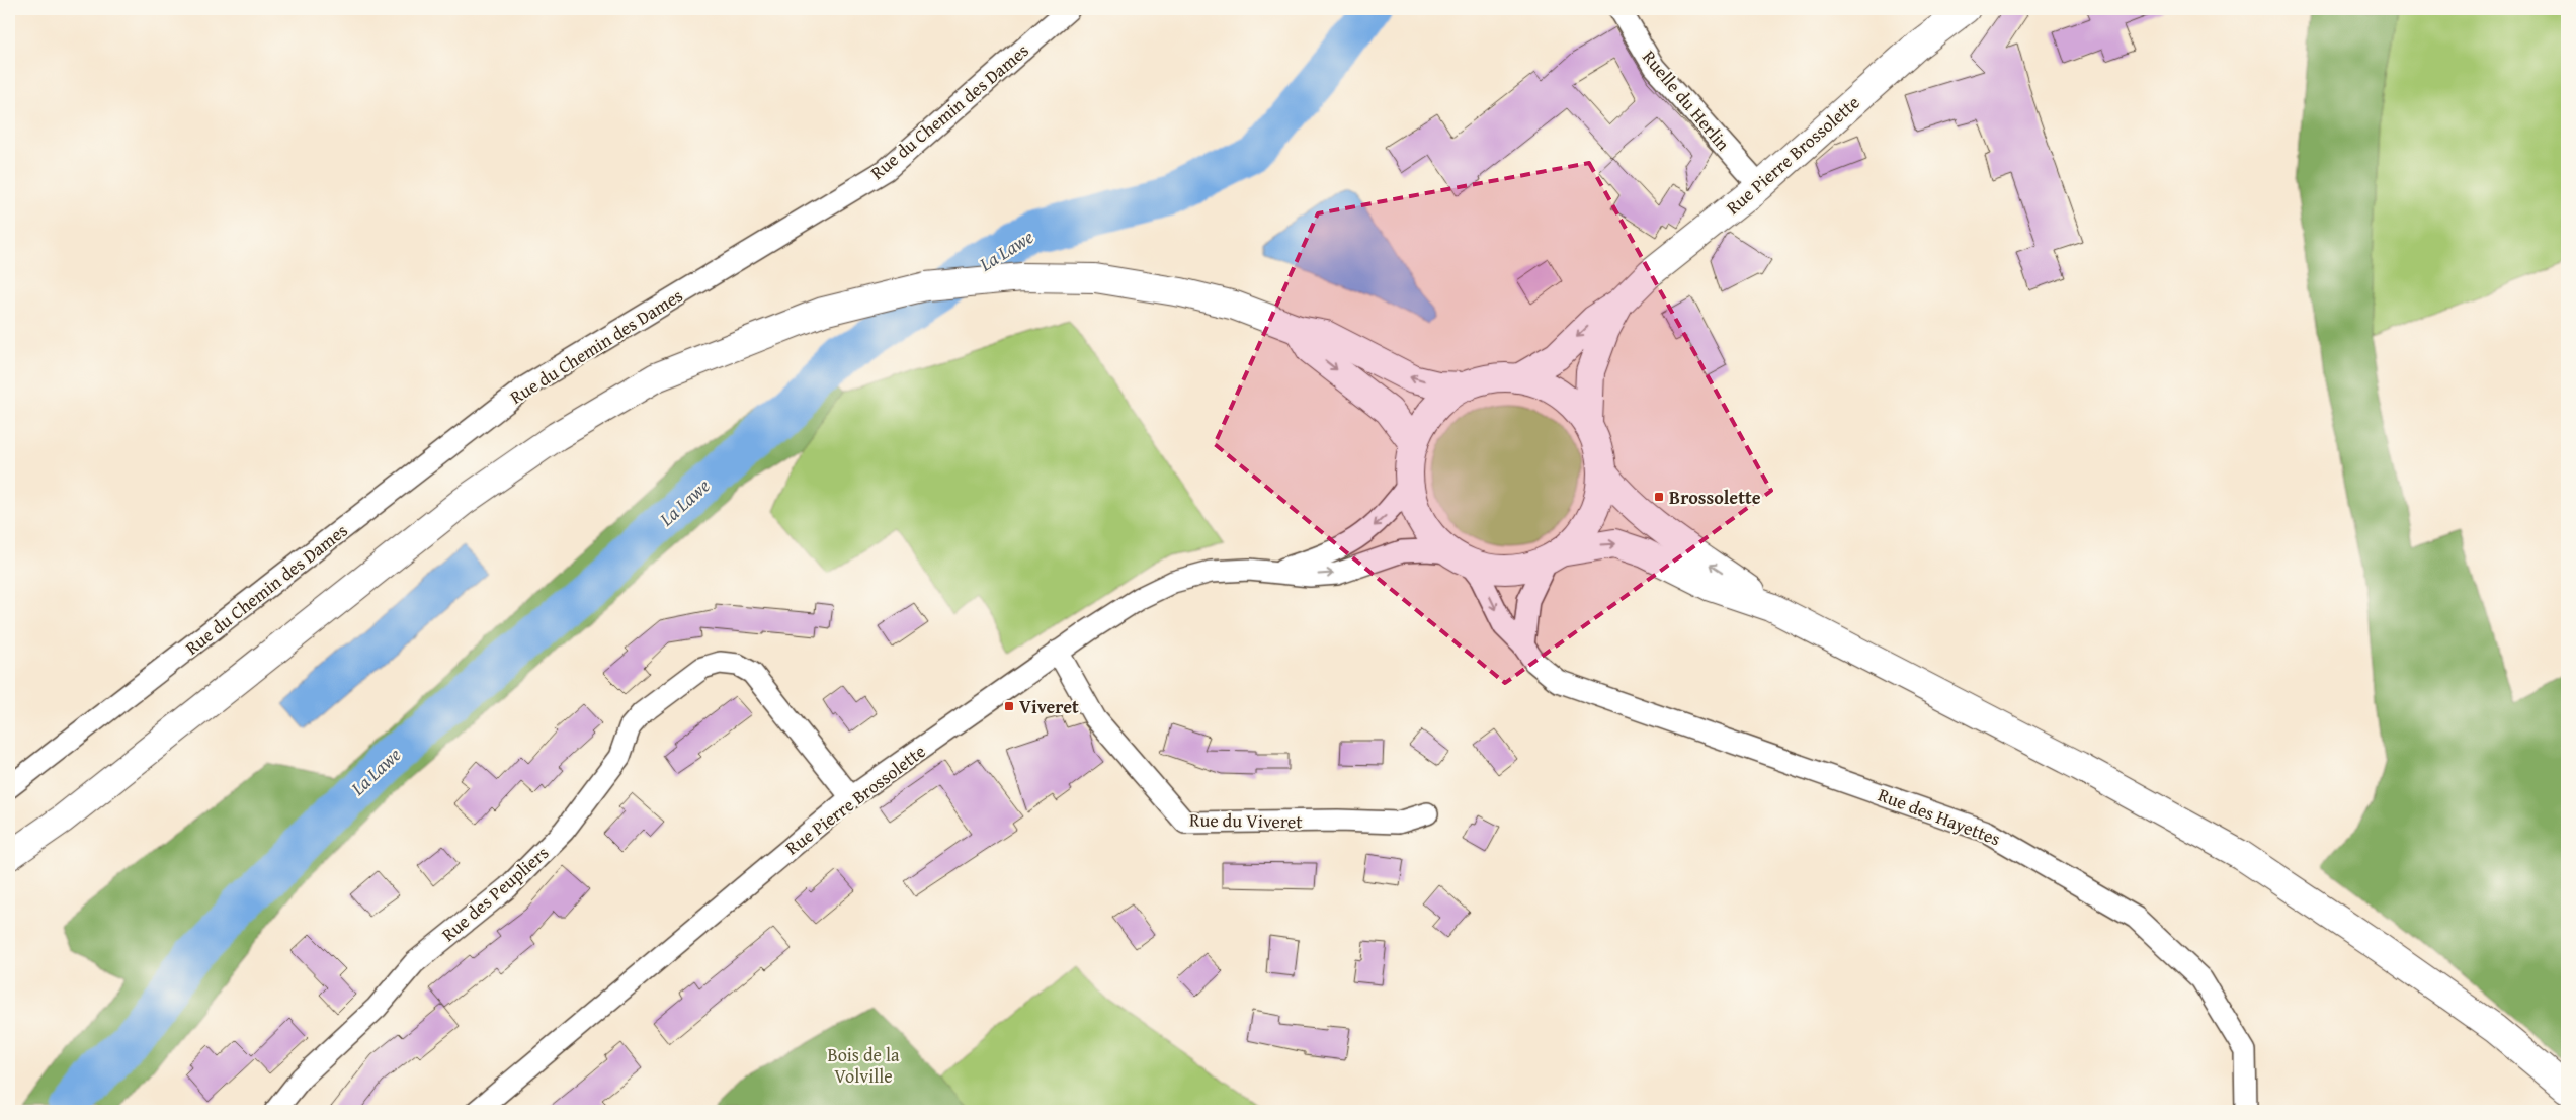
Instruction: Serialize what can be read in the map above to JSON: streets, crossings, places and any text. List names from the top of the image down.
{
  "streets": {
    "main road": ["Rue Pierre Brossolette"],
    "street": [
      "Ruelle du Herlin",
      "Rue du Chemin des Dames",
      "Rue des Hayettes",
      "Rue du Viveret",
      "Rue des Peupliers"
    ]
  },
  "crossings": [
    ["Ruelle du Herlin", "Rue Pierre Brossolette"],
    ["Rue Pierre Brossolette", "Rue des Hayettes"],
    ["Rue Pierre Brossolette", "Rue du Viveret"],
    ["Rue Pierre Brossolette", "Rue des Peupliers"]
  ],
  "water": ["La Lawe"],
  "parks": ["Bois de la Volville"],
  "places": {
    "transit": ["Brossolette", "Viveret"]
  }
}
